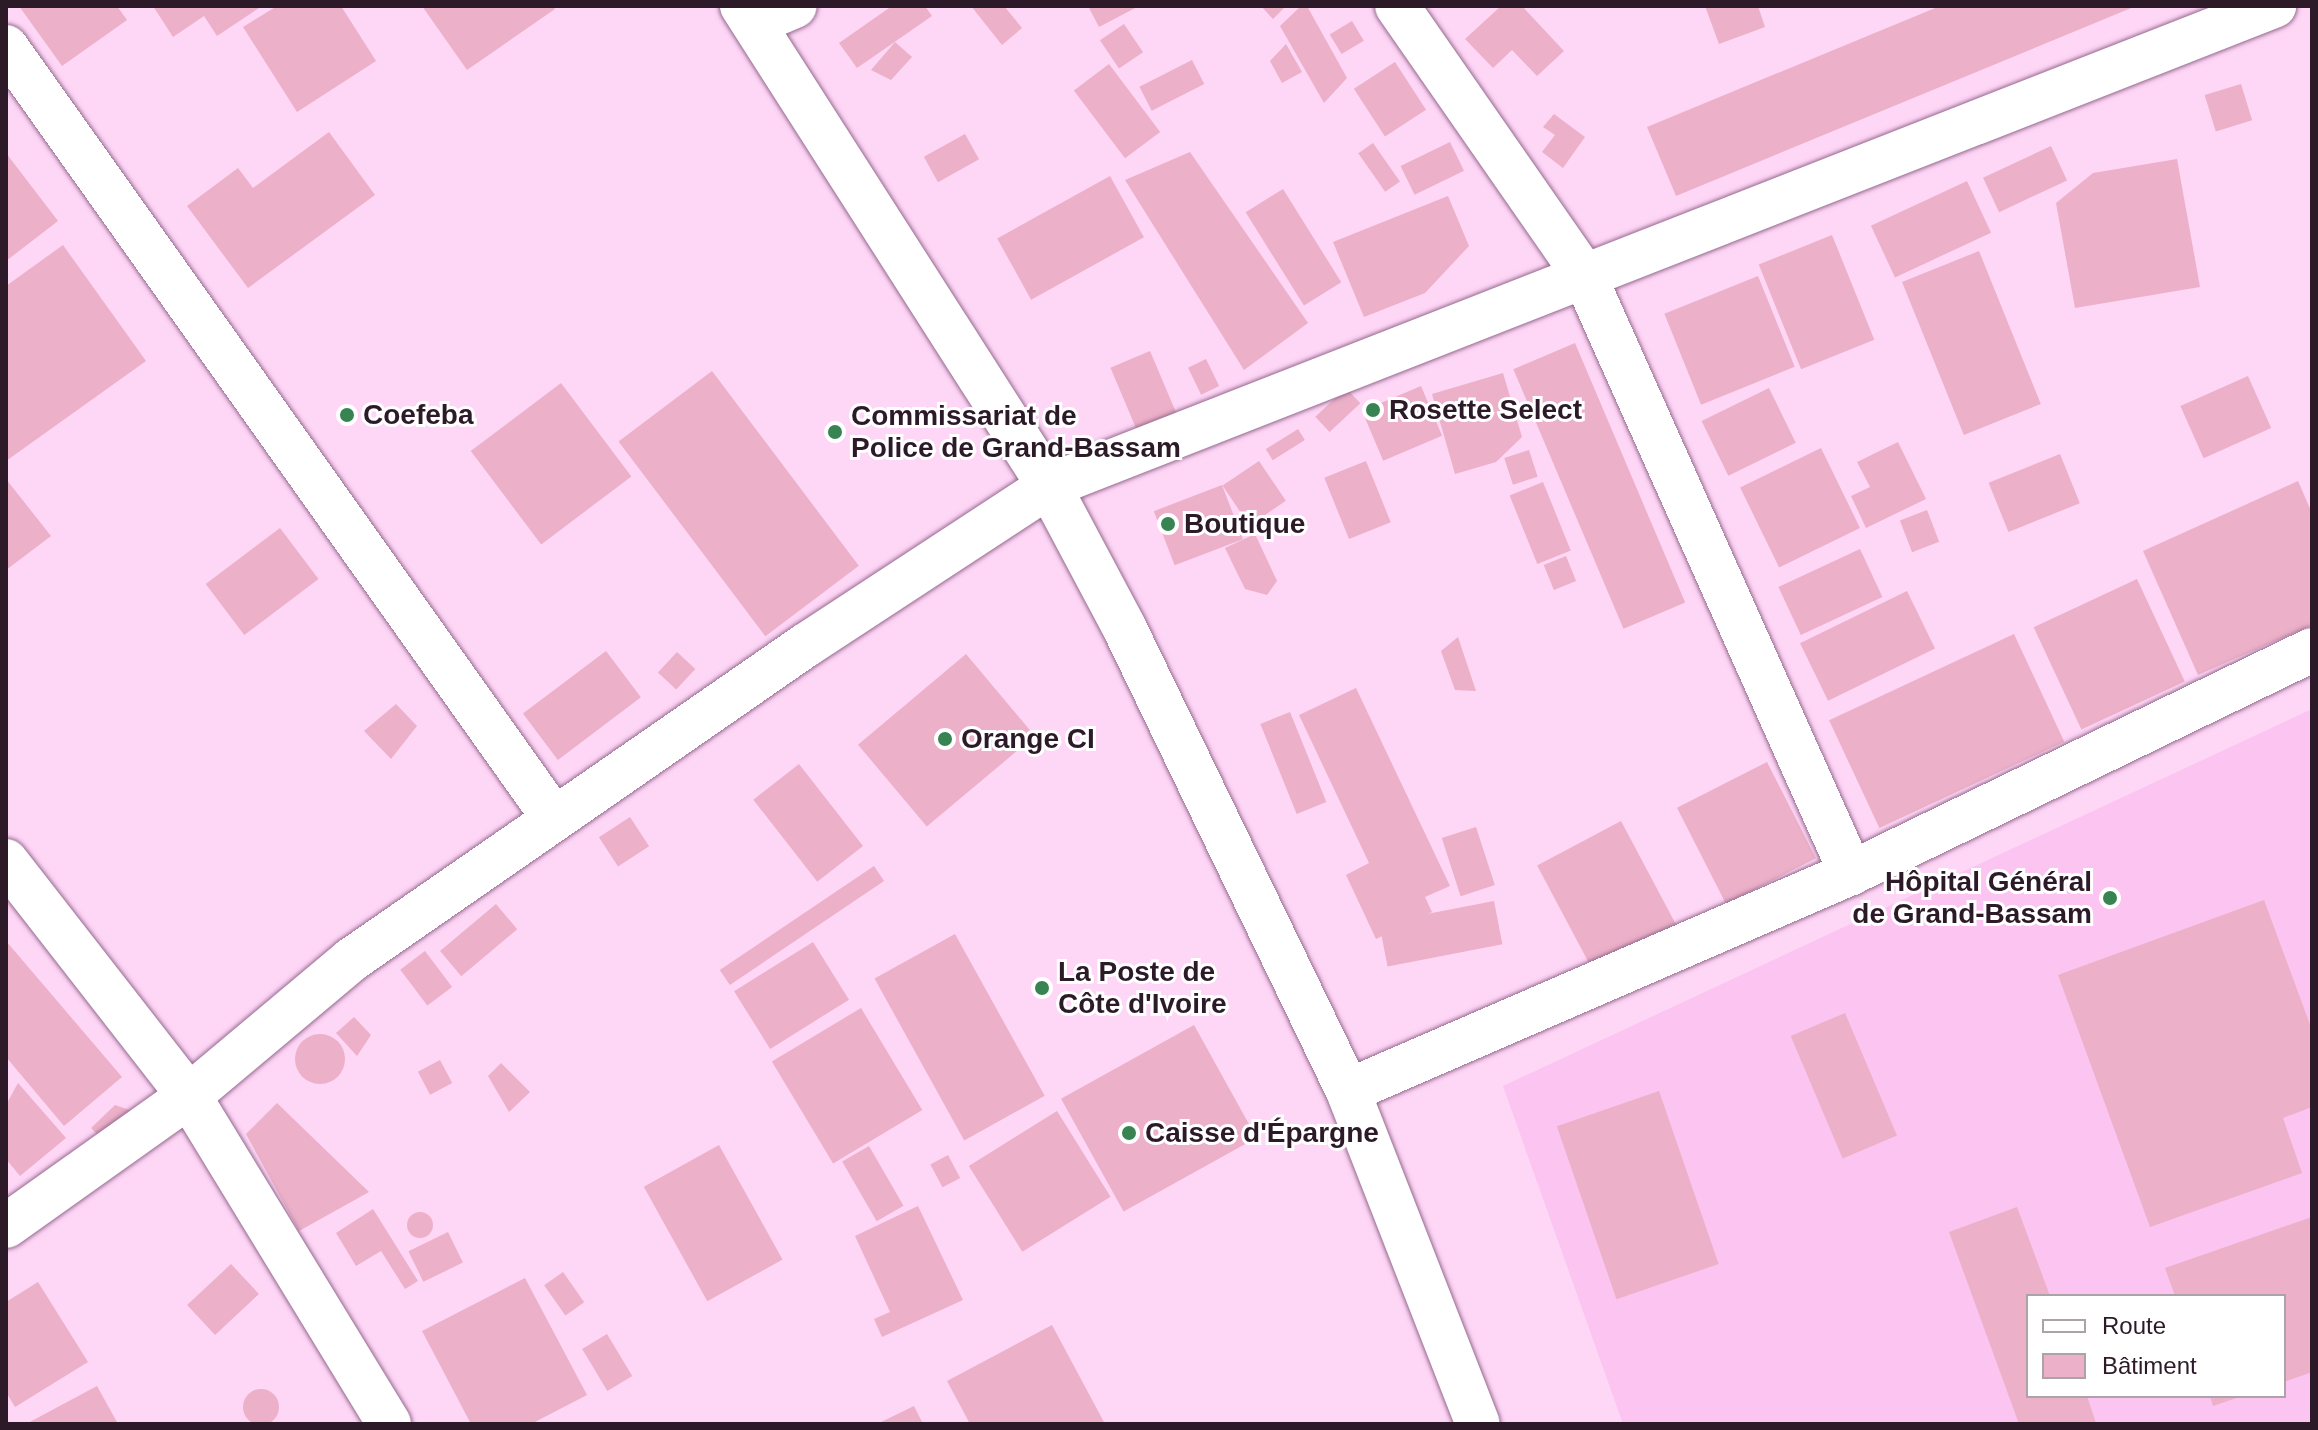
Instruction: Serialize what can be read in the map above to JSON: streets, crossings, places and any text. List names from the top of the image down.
{
  "places": [
    "Rosette Select",
    "Coefeba",
    "Commissariat de Police de Grand-Bassam",
    "Boutique",
    "Orange CI",
    "Hôpital Général de Grand-Bassam",
    "La Poste de Côte d'Ivoire",
    "Caisse d'Épargne"
  ],
  "legend": ["Route", "Bâtiment"]
}
